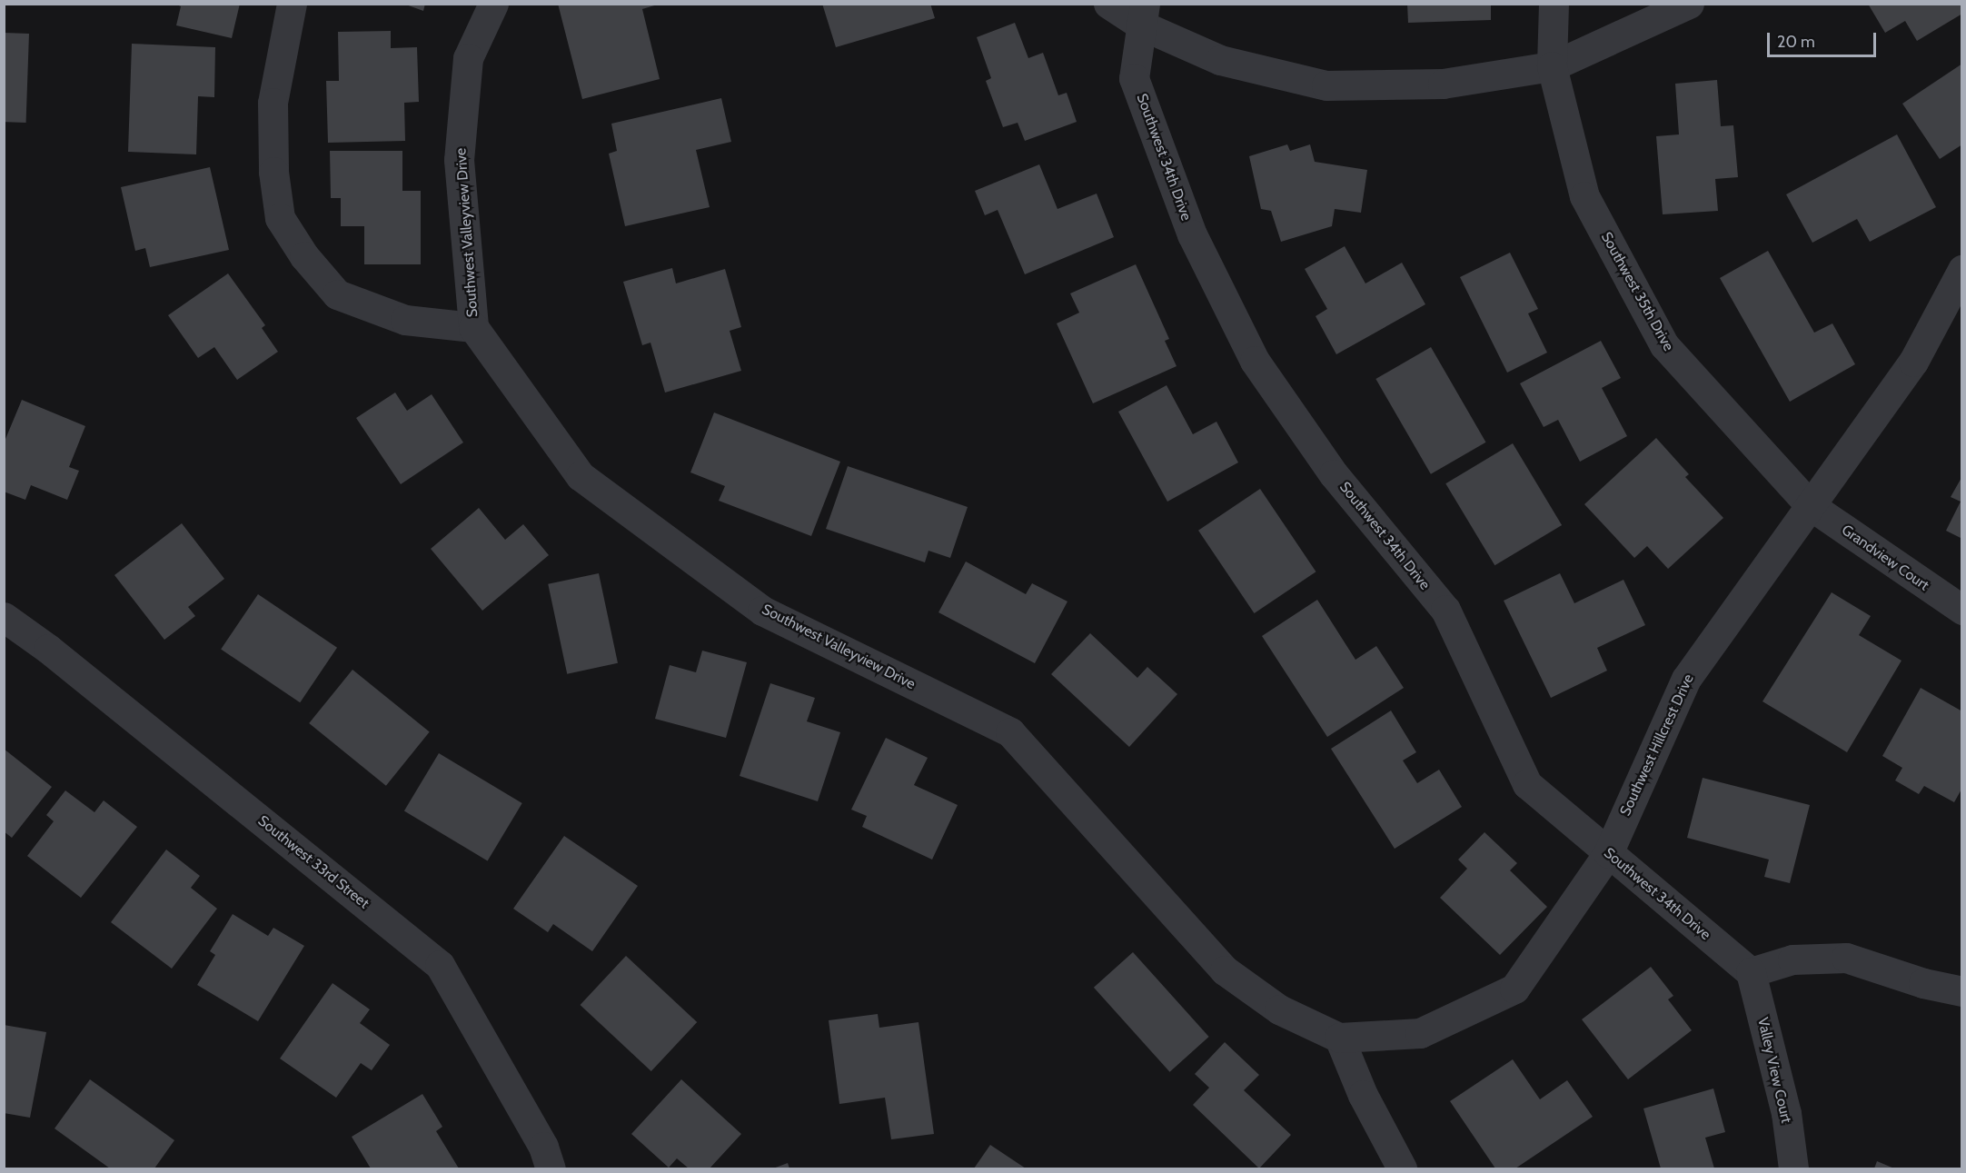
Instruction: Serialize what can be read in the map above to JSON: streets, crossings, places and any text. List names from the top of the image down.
{
  "streets": {
    "street": [
      "Southwest 34th Drive",
      "Southwest Valleyview Drive",
      "Southwest 35th Drive",
      "Grandview Court",
      "Southwest Hillcrest Drive",
      "Southwest 33rd Street",
      "Valley View Court"
    ]
  },
  "crossings": [
    ["Southwest 34th Drive", "Southwest Hillcrest Drive"],
    ["Southwest 34th Drive", "Valley View Court"],
    ["Southwest Valleyview Drive", "Southwest Hillcrest Drive"],
    ["Southwest 35th Drive", "Grandview Court"],
    ["Southwest 35th Drive", "Southwest Hillcrest Drive"],
    ["Grandview Court", "Southwest Hillcrest Drive"]
  ],
  "scale_bar": "20 m"
}
